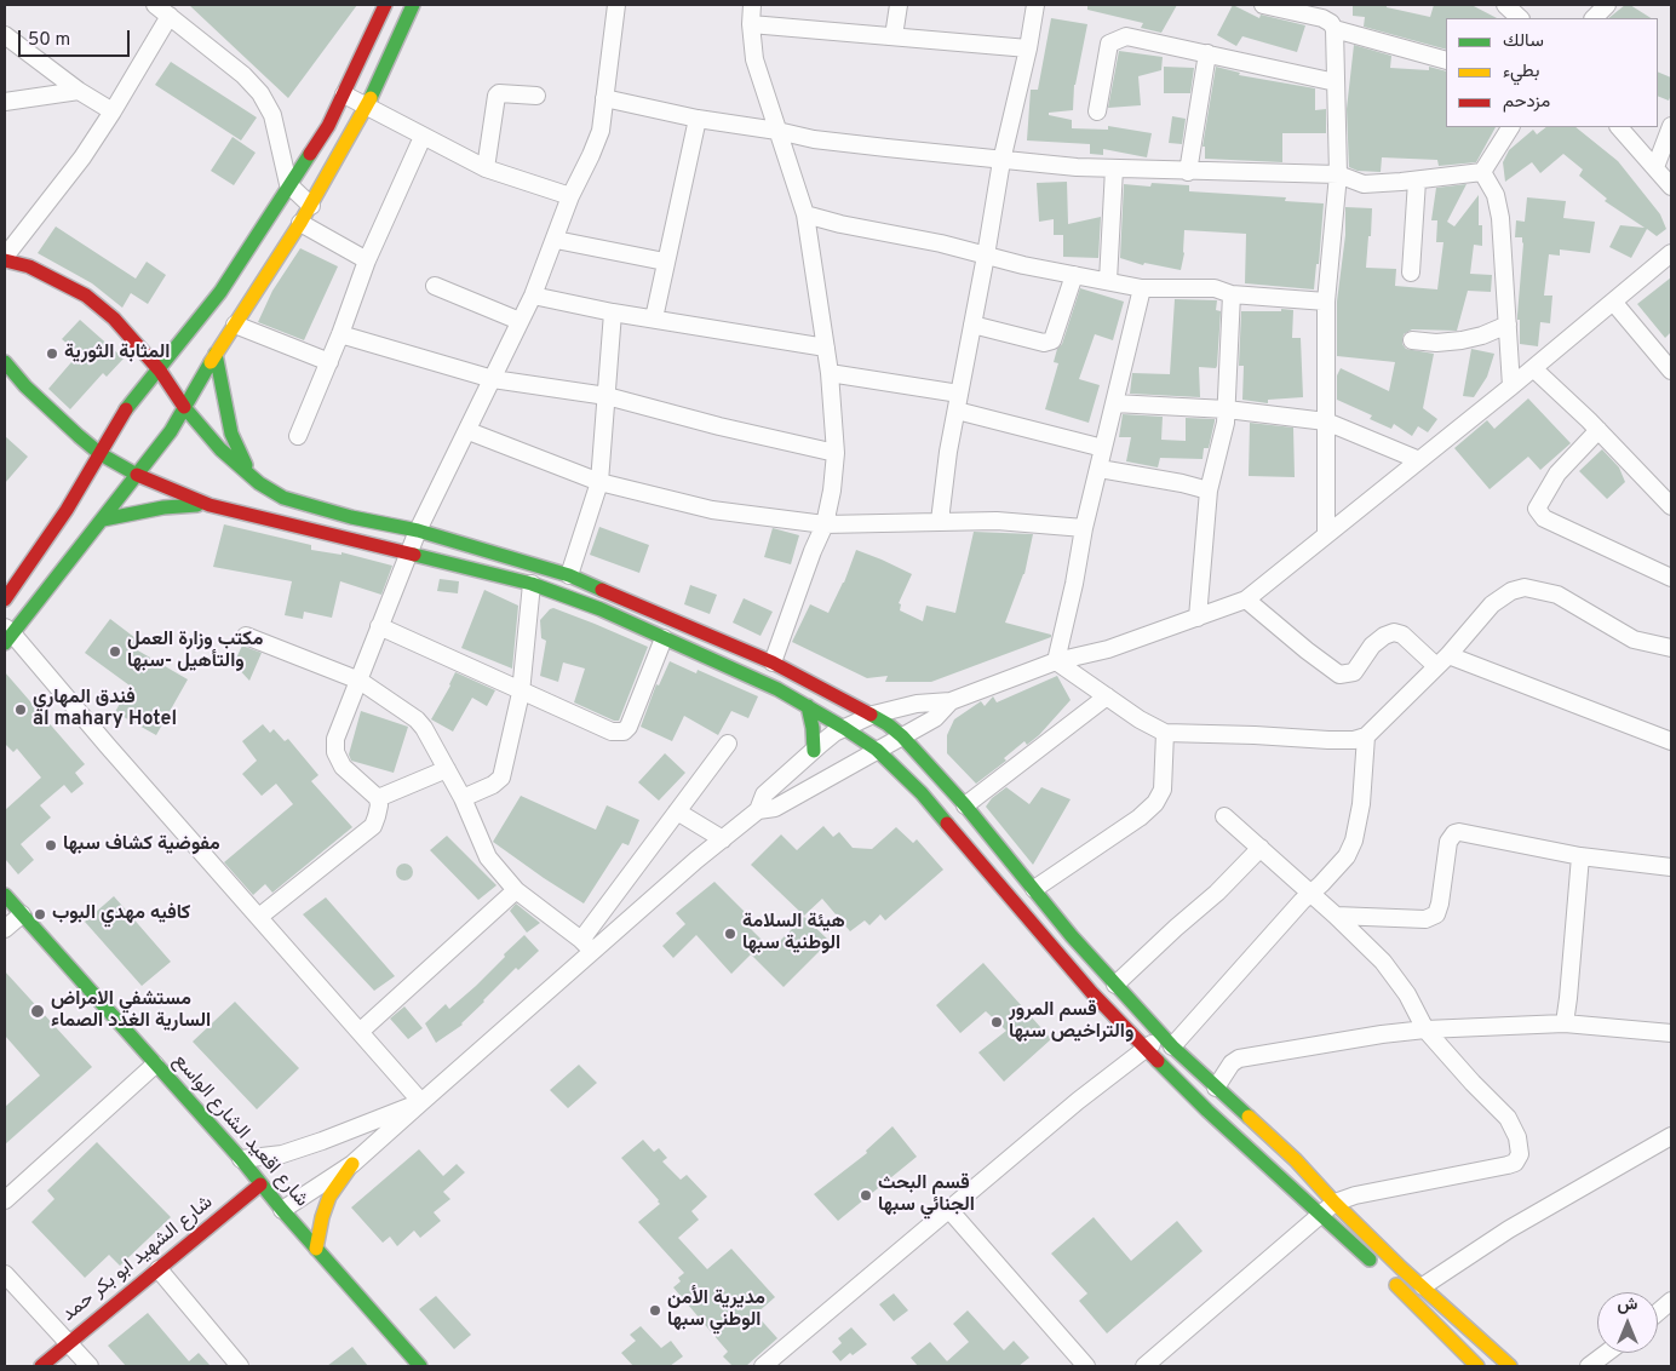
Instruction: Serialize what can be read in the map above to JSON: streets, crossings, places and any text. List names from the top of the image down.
{
  "streets": {
    "main road": ["شارع اقعيد الشارع الواسع", "شارع الشهيد ابو بكر حمد"]
  },
  "crossings": [
    ["شارع اقعيد الشارع الواسع", "شارع الشهيد ابو بكر حمد"]
  ],
  "places": [
    "المثابة الثورية",
    "مكتب وزارة العمل والتأهيل -سبها",
    "فندق المهاري al mahary Hotel",
    "مفوضية كشاف سبها",
    "كافيه مهدي البوب",
    "هيئة السلامة الوطنية سبها",
    "مستشفي الامراض السارية الغدد الصماء",
    "قسم المرور والتراخيص سبها",
    "قسم البحث الجنائي سبها",
    "مديرية الأمن الوطني سبها"
  ],
  "legend": ["سالك", "بطيء", "مزدحم"],
  "scale_bar": "50 m",
  "north": "top"
}
